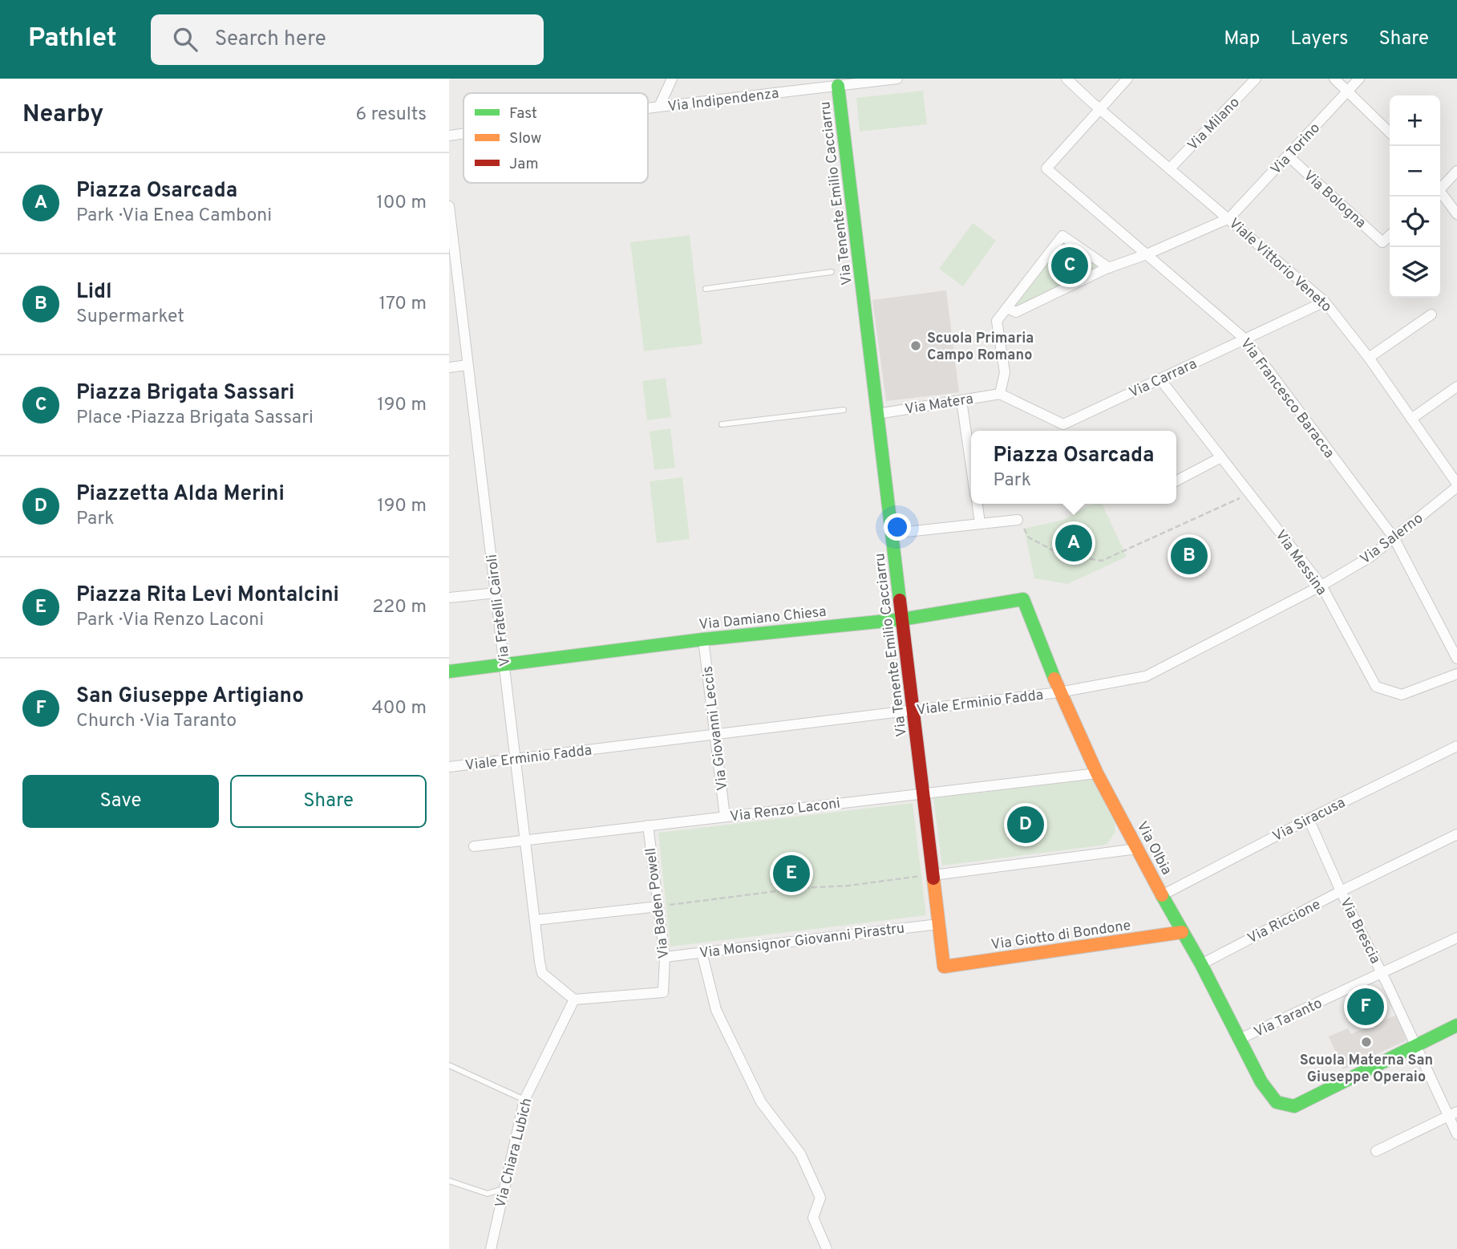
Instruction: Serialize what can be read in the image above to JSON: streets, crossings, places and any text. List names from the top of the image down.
{
  "streets": {
    "street": [
      "Via Indipendenza",
      "Via Milano",
      "Via Torino",
      "Via Tenente Emilio Cacciarru",
      "Via Bologna",
      "Viale Vittorio Veneto",
      "Via Carrara",
      "Via Francesco Baracca",
      "Via Matera",
      "Via Salerno",
      "Via Messina",
      "Via Fratelli Cairoli",
      "Via Damiano Chiesa",
      "Viale Erminio Fadda",
      "Via Giovanni Leccis",
      "Via Renzo Laconi",
      "Via Siracusa",
      "Via Olbia",
      "Via Baden Powell",
      "Via Riccione",
      "Via Brescia",
      "Via Giotto di Bondone",
      "Via Monsignor Giovanni Pirastru",
      "Via Taranto",
      "Via Chiara Lubich"
    ]
  },
  "crossings": [
    ["Via Indipendenza", "Via Tenente Emilio Cacciarru"],
    ["Via Milano", "Viale Vittorio Veneto"],
    ["Via Torino", "Via Bologna"],
    ["Via Torino", "Viale Vittorio Veneto"],
    ["Via Tenente Emilio Cacciarru", "Via Matera"],
    ["Via Tenente Emilio Cacciarru", "Via Damiano Chiesa"],
    ["Via Tenente Emilio Cacciarru", "Viale Erminio Fadda"],
    ["Via Tenente Emilio Cacciarru", "Via Renzo Laconi"],
    ["Via Tenente Emilio Cacciarru", "Via Giotto di Bondone"],
    ["Via Tenente Emilio Cacciarru", "Via Monsignor Giovanni Pirastru"],
    ["Viale Vittorio Veneto", "Via Carrara"],
    ["Viale Vittorio Veneto", "Via Francesco Baracca"],
    ["Viale Vittorio Veneto", "Via Salerno"],
    ["Via Carrara", "Via Francesco Baracca"],
    ["Via Carrara", "Via Matera"],
    ["Via Carrara", "Via Messina"],
    ["Via Francesco Baracca", "Via Salerno"],
    ["Via Salerno", "Via Messina"],
    ["Via Salerno", "Viale Erminio Fadda"],
    ["Via Messina", "Viale Erminio Fadda"],
    ["Via Fratelli Cairoli", "Via Damiano Chiesa"],
    ["Via Fratelli Cairoli", "Viale Erminio Fadda"],
    ["Via Fratelli Cairoli", "Via Renzo Laconi"],
    ["Via Fratelli Cairoli", "Via Baden Powell"],
    ["Via Fratelli Cairoli", "Via Chiara Lubich"],
    ["Via Damiano Chiesa", "Via Giovanni Leccis"],
    ["Via Damiano Chiesa", "Via Olbia"],
    ["Viale Erminio Fadda", "Via Giovanni Leccis"],
    ["Viale Erminio Fadda", "Via Olbia"],
    ["Via Giovanni Leccis", "Via Renzo Laconi"],
    ["Via Renzo Laconi", "Via Olbia"],
    ["Via Renzo Laconi", "Via Baden Powell"],
    ["Via Siracusa", "Via Olbia"],
    ["Via Siracusa", "Via Brescia"],
    ["Via Olbia", "Via Riccione"],
    ["Via Olbia", "Via Brescia"],
    ["Via Olbia", "Via Giotto di Bondone"],
    ["Via Olbia", "Via Taranto"],
    ["Via Baden Powell", "Via Monsignor Giovanni Pirastru"],
    ["Via Baden Powell", "Via Chiara Lubich"],
    ["Via Riccione", "Via Brescia"],
    ["Via Brescia", "Via Taranto"]
  ],
  "places": ["Scuola Primaria Campo Romano", "Scuola Materna San Giuseppe Operaio"],
  "legend": ["Fast", "Slow", "Jam"],
  "page": {
    "header": "Pathlet",
    "search": "Search here",
    "nav": ["Map", "Layers", "Share"],
    "heading": ["Nearby", "6 results"],
    "map_buttons": ["+", "−"],
    "list": [
      {
        "mark": "A",
        "name": "Piazza Osarcada",
        "note": "Park · Via Enea Camboni",
        "value": "100 m"
      },
      {
        "mark": "B",
        "name": "Lidl",
        "note": "Supermarket",
        "value": "170 m"
      },
      {
        "mark": "C",
        "name": "Piazza Brigata Sassari",
        "note": "Place · Piazza Brigata Sassari",
        "value": "190 m"
      },
      {
        "mark": "D",
        "name": "Piazzetta Alda Merini",
        "note": "Park",
        "value": "190 m"
      },
      {
        "mark": "E",
        "name": "Piazza Rita Levi Montalcini",
        "note": "Park · Via Renzo Laconi",
        "value": "220 m"
      },
      {
        "mark": "F",
        "name": "San Giuseppe Artigiano",
        "note": "Church · Via Taranto",
        "value": "400 m"
      }
    ],
    "pins": [
      "C",
      "A",
      "B",
      "D",
      "E",
      "F"
    ],
    "popup": ["Piazza Osarcada", "Park"],
    "buttons": ["Save", "Share"]
  }
}
